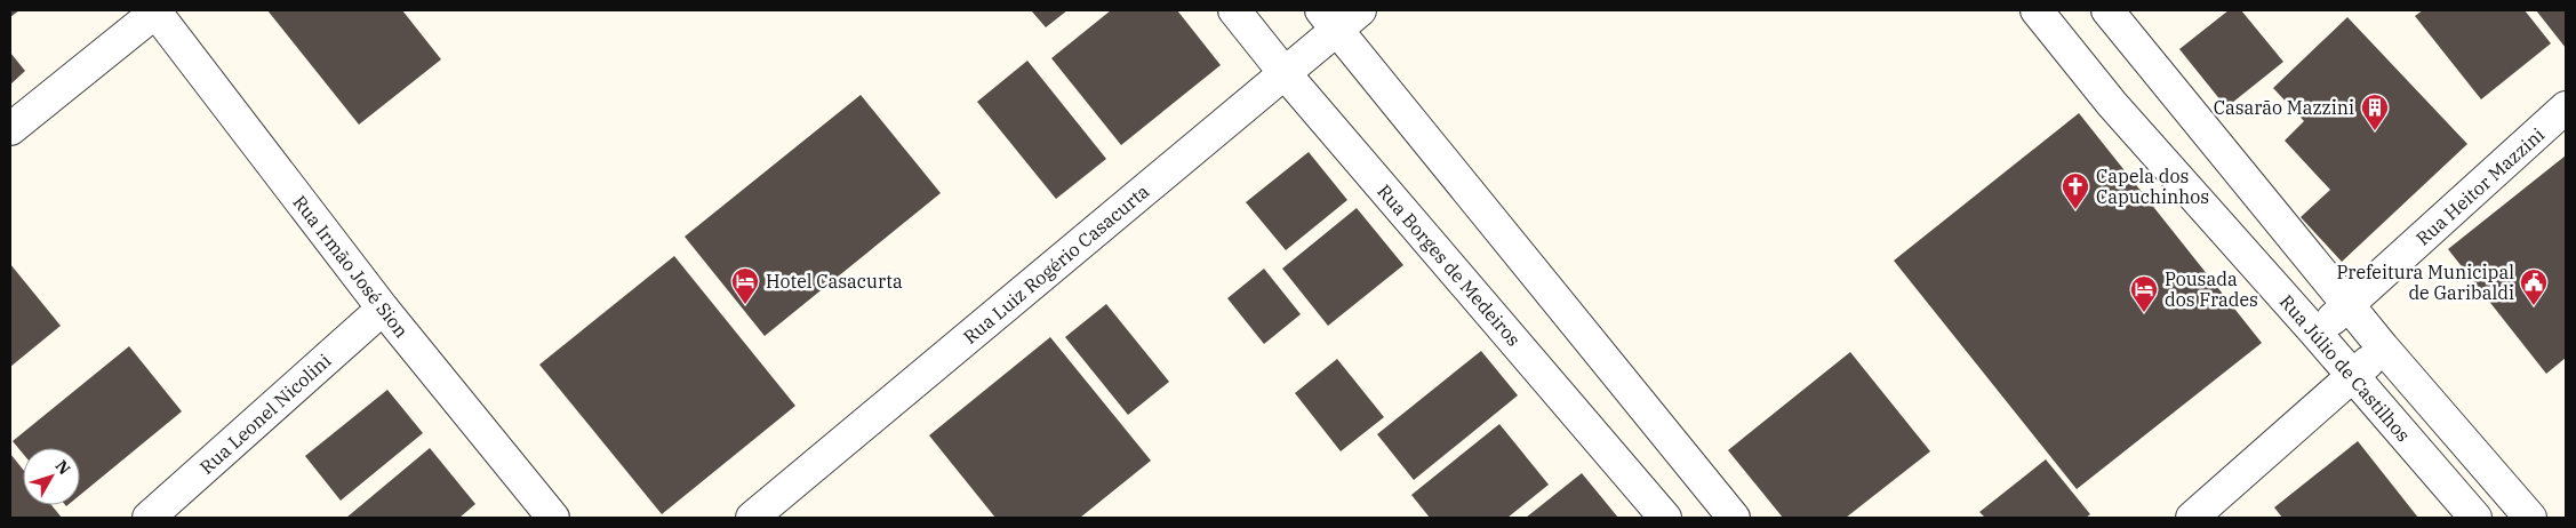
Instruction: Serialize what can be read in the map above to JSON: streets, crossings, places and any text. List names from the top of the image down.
{
  "streets": {
    "street": [
      "Rua Heitor Mazzini",
      "Rua Luiz Rogério Casacurta",
      "Rua Borges de Medeiros",
      "Rua Irmão José Sion",
      "Rua Júlio de Castilhos",
      "Rua Leonel Nicolini"
    ]
  },
  "crossings": [
    ["Rua Heitor Mazzini", "Rua Júlio de Castilhos"],
    ["Rua Luiz Rogério Casacurta", "Rua Borges de Medeiros"],
    ["Rua Irmão José Sion", "Rua Leonel Nicolini"]
  ],
  "places": {
    "building": ["Casarão Mazzini"],
    "church": ["Capela dos Capuchinhos"],
    "hotel": ["Hotel Casacurta", "Pousada dos Frades"],
    "public building": ["Prefeitura Municipal de Garibaldi"]
  },
  "north": "top right"
}
